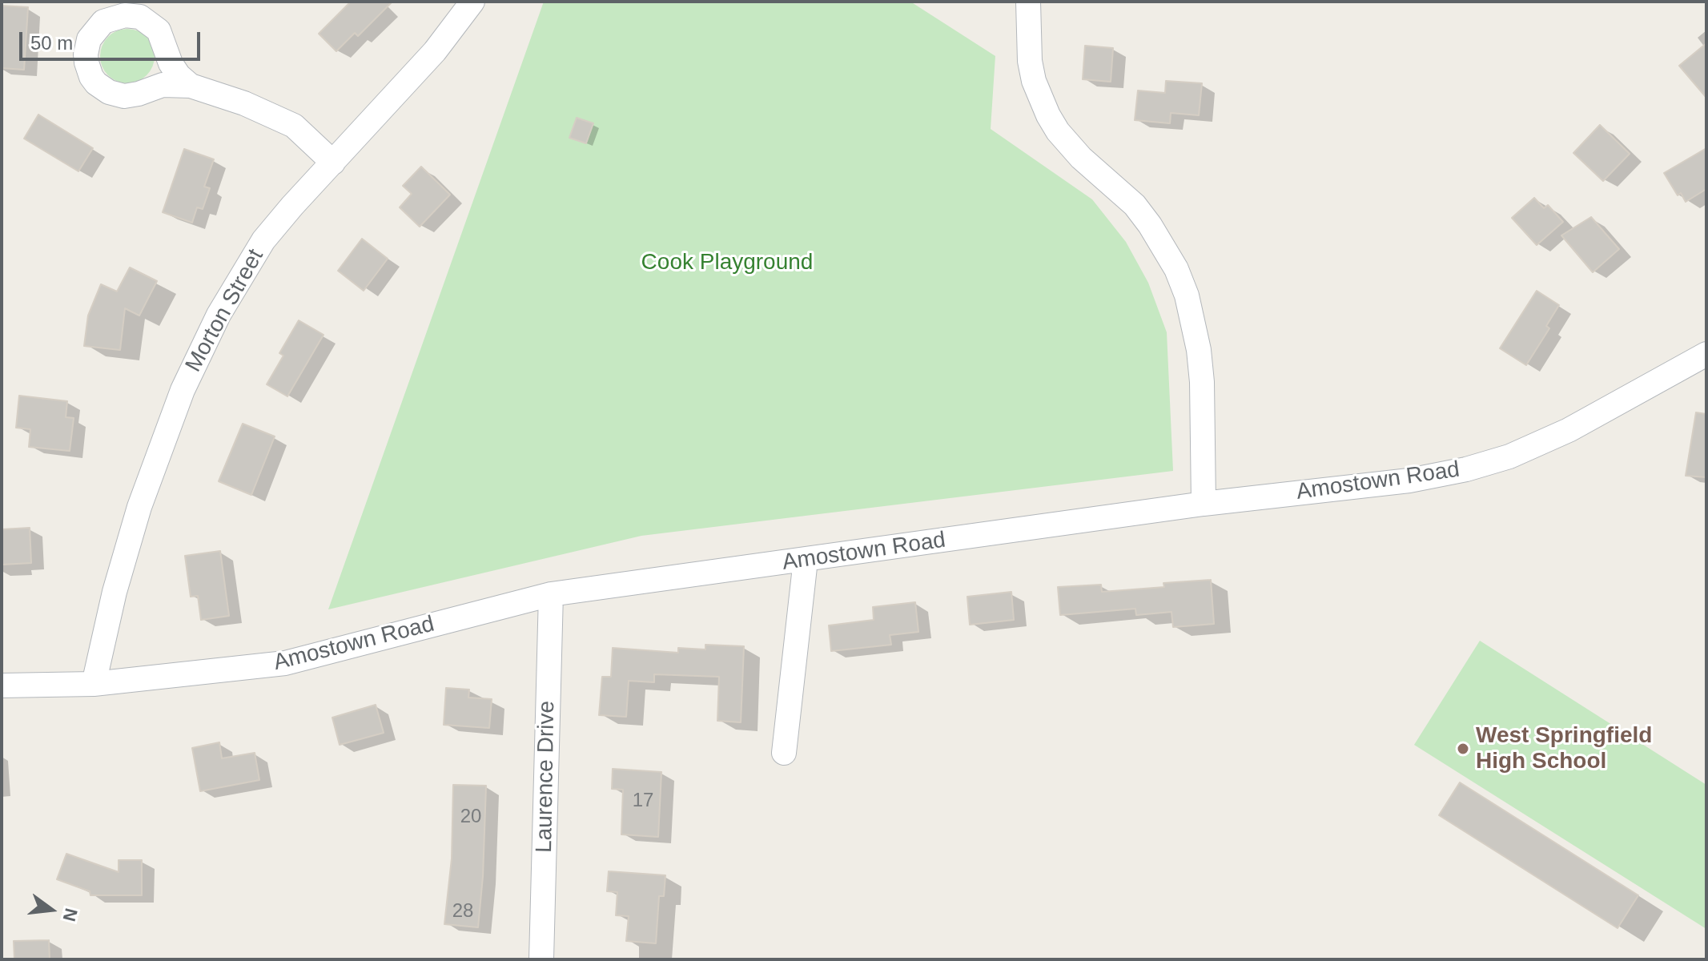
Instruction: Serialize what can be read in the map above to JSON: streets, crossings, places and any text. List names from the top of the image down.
{
  "streets": {
    "street": ["Morton Street", "Amostown Road", "Laurence Drive"]
  },
  "crossings": [
    ["Morton Street", "Amostown Road"],
    ["Amostown Road", "Laurence Drive"]
  ],
  "parks": ["Cook Playground"],
  "places": ["West Springfield High School"],
  "house_numbers": ["17", "20", "28"],
  "scale_bar": "50 m",
  "north": "right"
}
